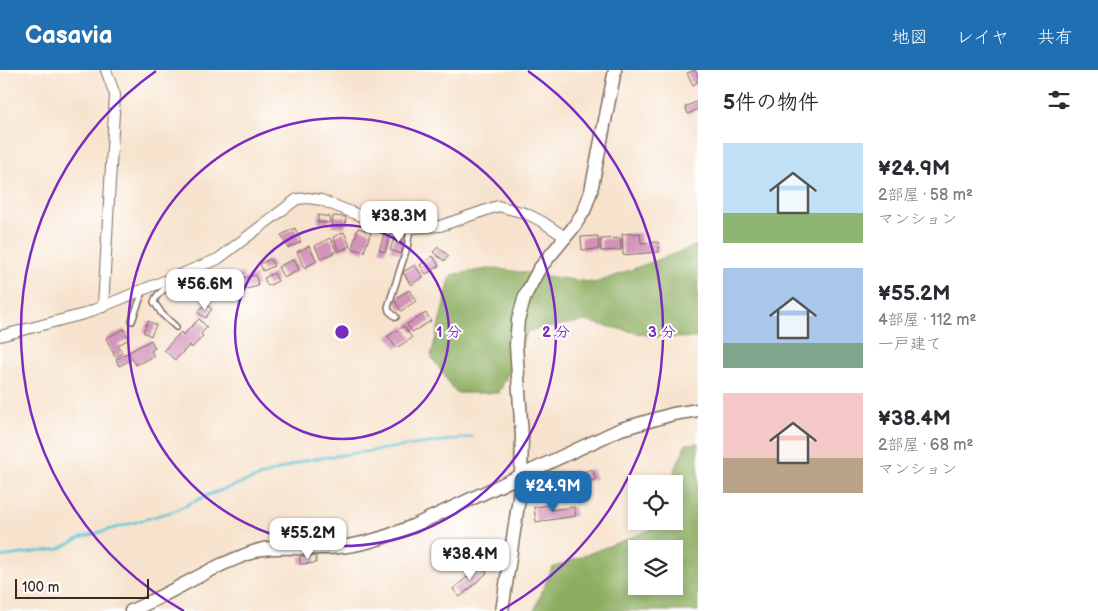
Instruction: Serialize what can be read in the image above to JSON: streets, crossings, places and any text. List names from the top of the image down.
{
  "scale_bar": "100 m",
  "page": {
    "header": "Casavia",
    "nav": ["地図", "レイヤ", "共有"],
    "heading": "5件の物件",
    "list": [
      {
        "name": "¥24.9M",
        "note": "2部屋 · 58 m² · マンション"
      },
      {
        "name": "¥55.2M",
        "note": "4部屋 · 112 m² · 一戸建て"
      },
      {
        "name": "¥38.4M",
        "note": "2部屋 · 68 m² · マンション"
      }
    ],
    "price": [
      "¥38.3M",
      "¥56.6M",
      "¥24.9M",
      "¥55.2M",
      "¥38.4M"
    ],
    "scale": "100 m"
  },
  "rings": ["1 分", "2 分", "3 分"]
}
